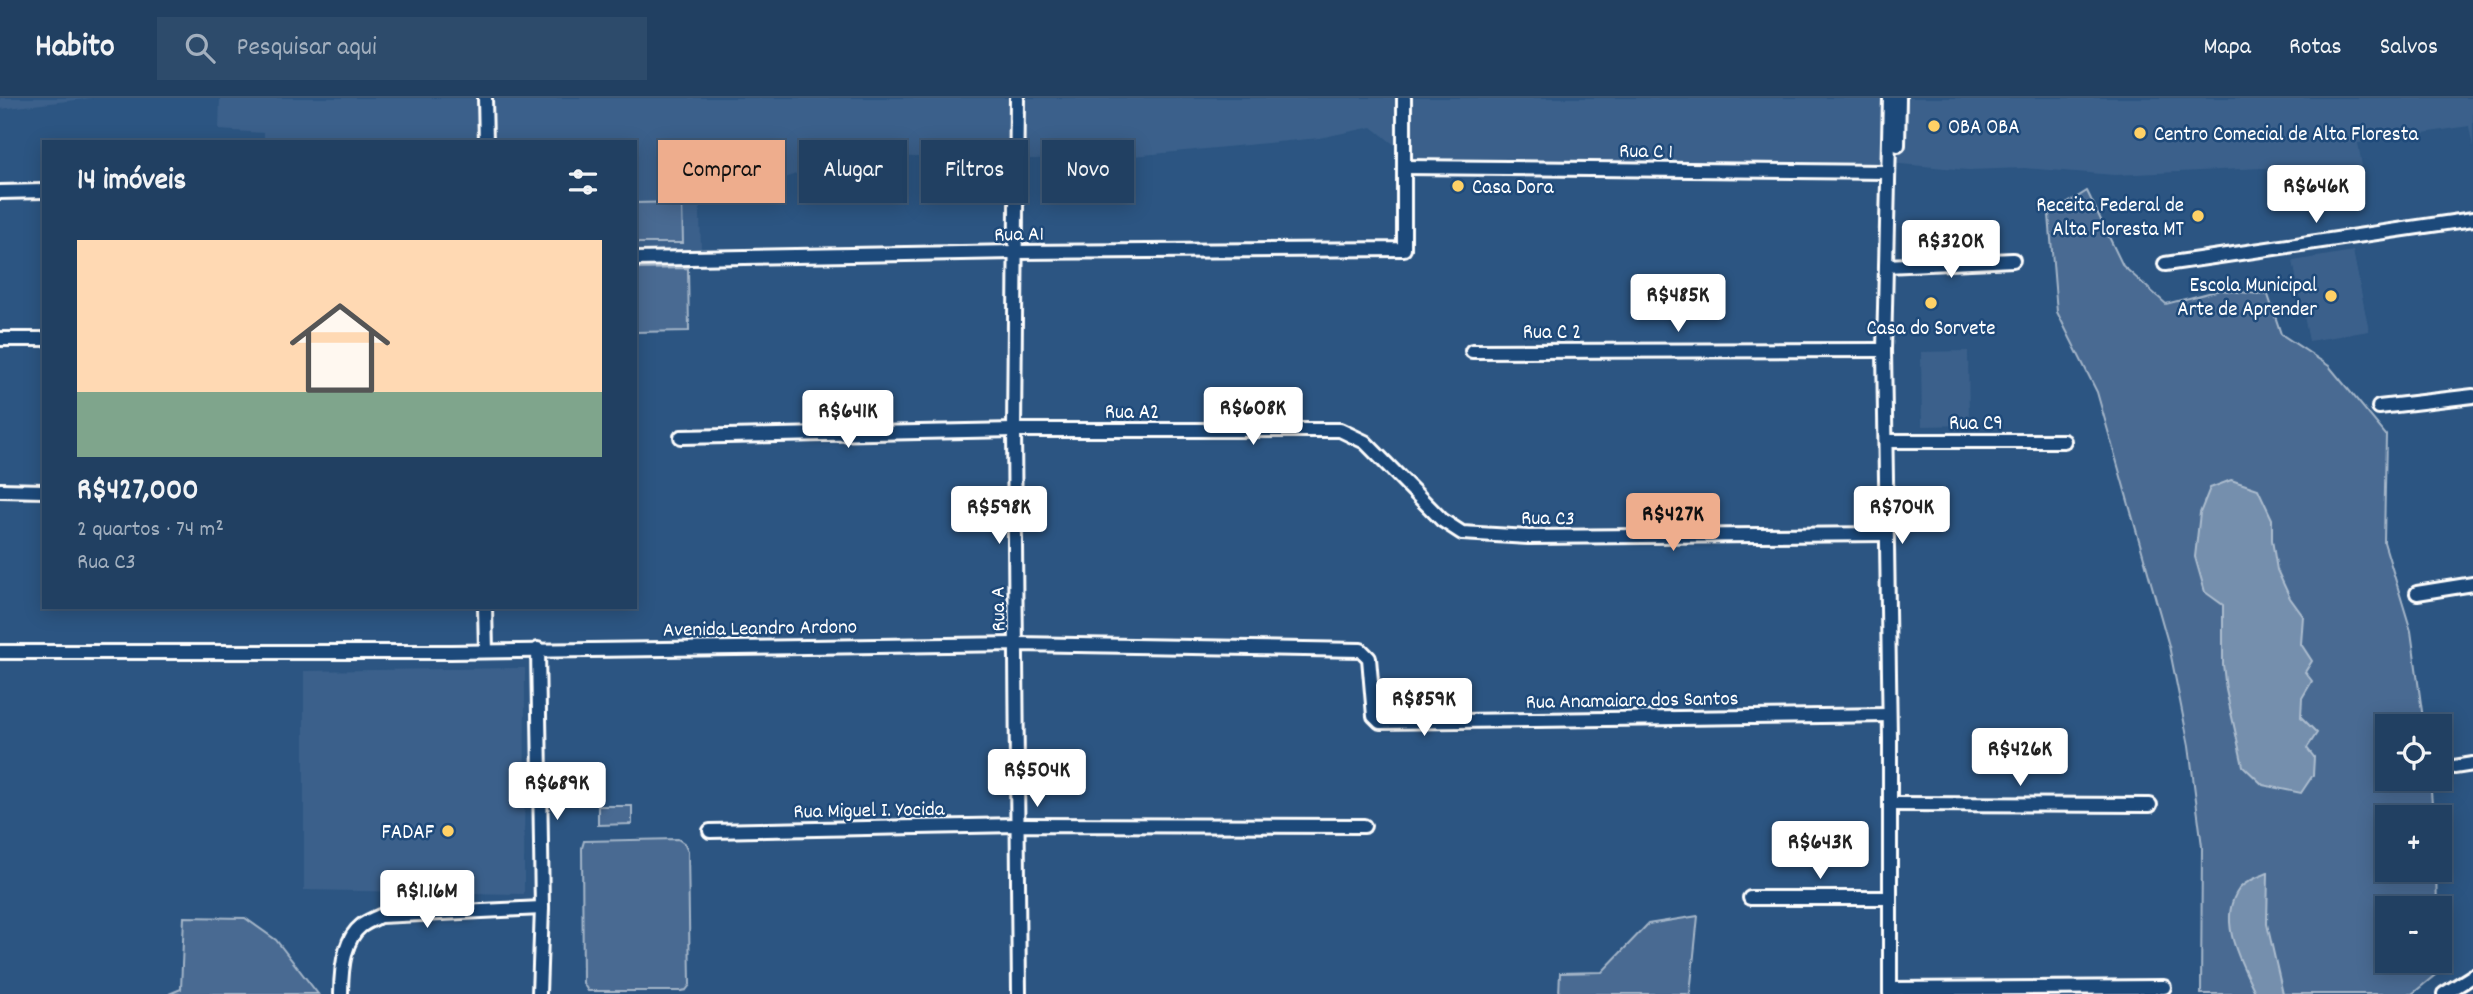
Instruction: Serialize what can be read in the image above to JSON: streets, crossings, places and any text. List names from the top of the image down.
{
  "streets": {
    "street": [
      "Rua C 1",
      "Rua A1",
      "Rua C 2",
      "Rua A2",
      "Rua C9",
      "Rua C3",
      "Rua A",
      "Avenida Leandro Ardono",
      "Rua Anamaiara dos Santos",
      "Rua Miguel I. Yocida"
    ]
  },
  "crossings": [
    ["Rua C 1", "Rua A1"],
    ["Rua A1", "Rua A"],
    ["Rua A2", "Rua C3"],
    ["Rua A2", "Rua A"],
    ["Rua A", "Avenida Leandro Ardono"],
    ["Rua A", "Rua Anamaiara dos Santos"],
    ["Rua A", "Rua Miguel I. Yocida"],
    ["Avenida Leandro Ardono", "Rua Anamaiara dos Santos"]
  ],
  "places": [
    "OBA OBA",
    "Centro Comecial de Alta Floresta",
    "Casa Dora",
    "Receita Federal de Alta Floresta MT",
    "Escola Municipal Arte de Aprender",
    "Casa do Sorvete",
    "FADAF"
  ],
  "page": {
    "header": "Habito",
    "search": "Pesquisar aqui",
    "nav": ["Mapa", "Rotas", "Salvos"],
    "chip": [
      "Comprar",
      "Alugar",
      "Filtros",
      "Novo"
    ],
    "heading": "14 imóveis",
    "price": [
      "R$646K",
      "R$320K",
      "R$485K",
      "R$608K",
      "R$641K",
      "R$598K",
      "R$704K",
      "R$427K",
      "R$859K",
      "R$426K",
      "R$504K",
      "R$689K",
      "R$643K",
      "R$1.16M"
    ],
    "list": [
      {
        "name": "R$427,000",
        "note": "2 quartos · 74 m² · Rua C3"
      }
    ],
    "map_buttons": ["+", "−"]
  }
}
